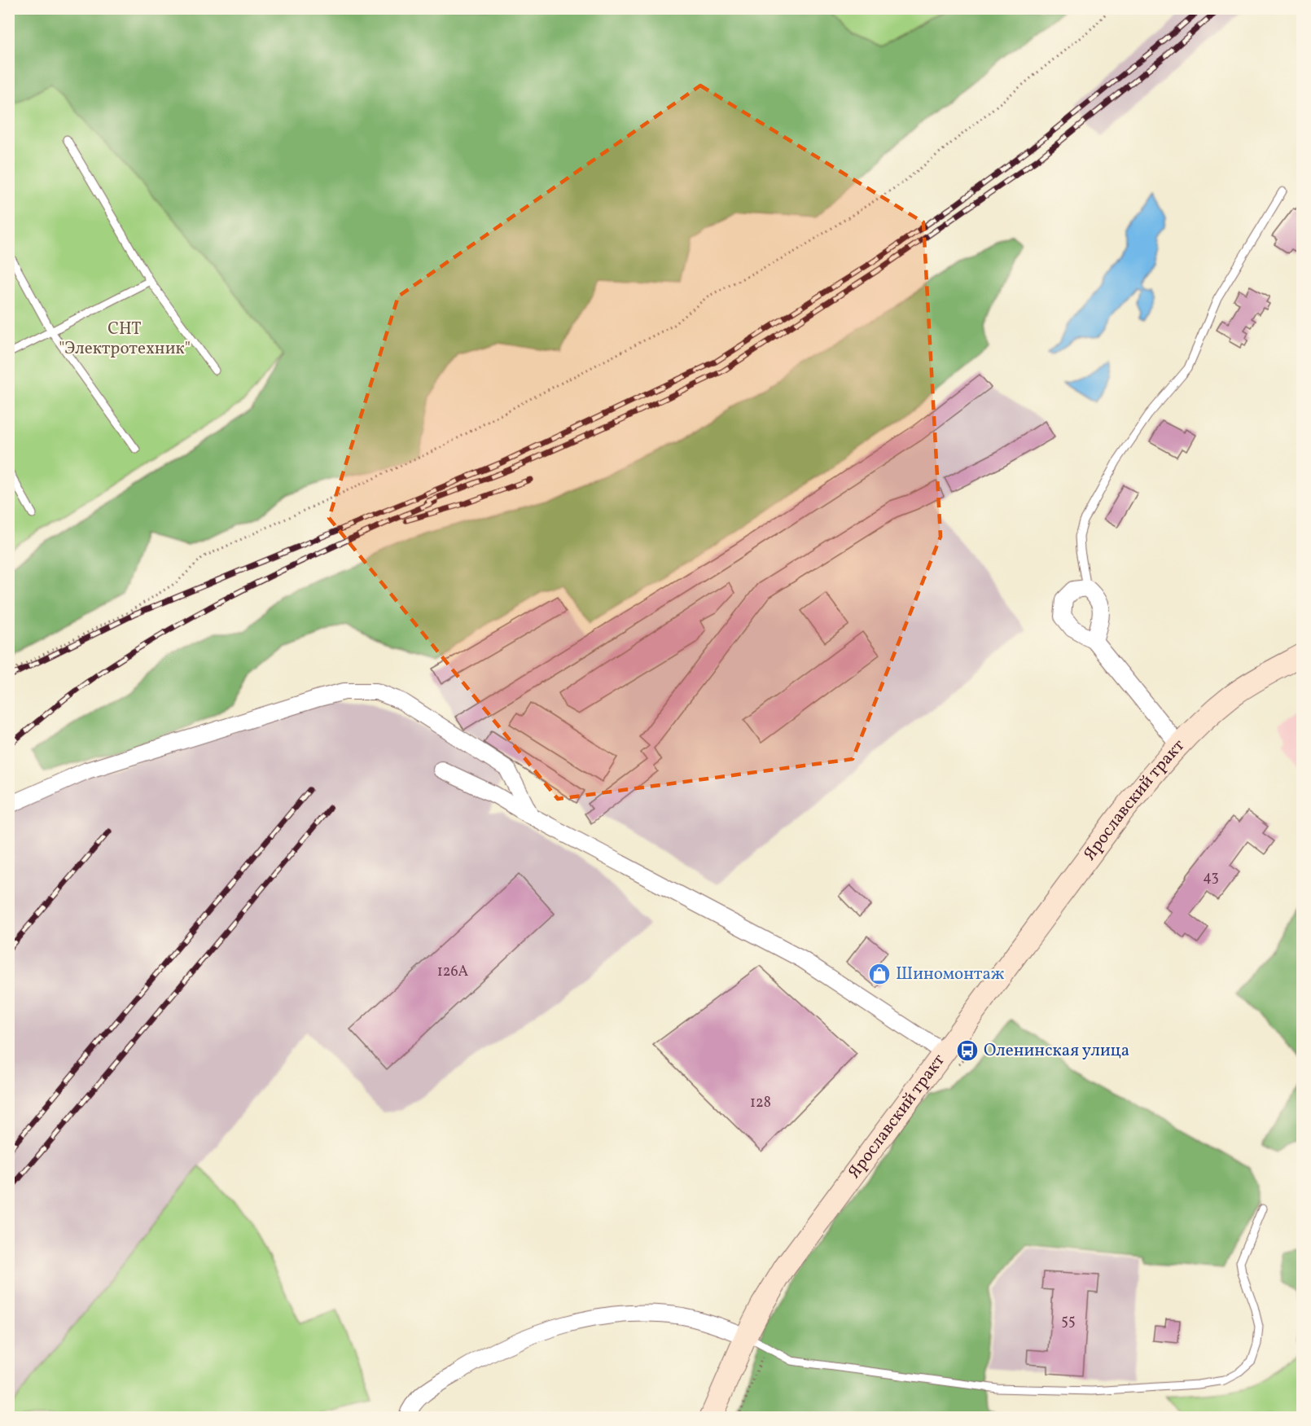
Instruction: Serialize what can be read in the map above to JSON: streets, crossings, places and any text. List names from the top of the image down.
{
  "streets": {
    "street": ["Ярославский тракт"]
  },
  "parks": ["СНТ \"Электротехник\""],
  "places": {
    "shop": ["Шиномонтаж"],
    "bus stop": ["Оленинская улица"]
  },
  "house_numbers": [
    "43",
    "126А",
    "128",
    "55"
  ]
}
